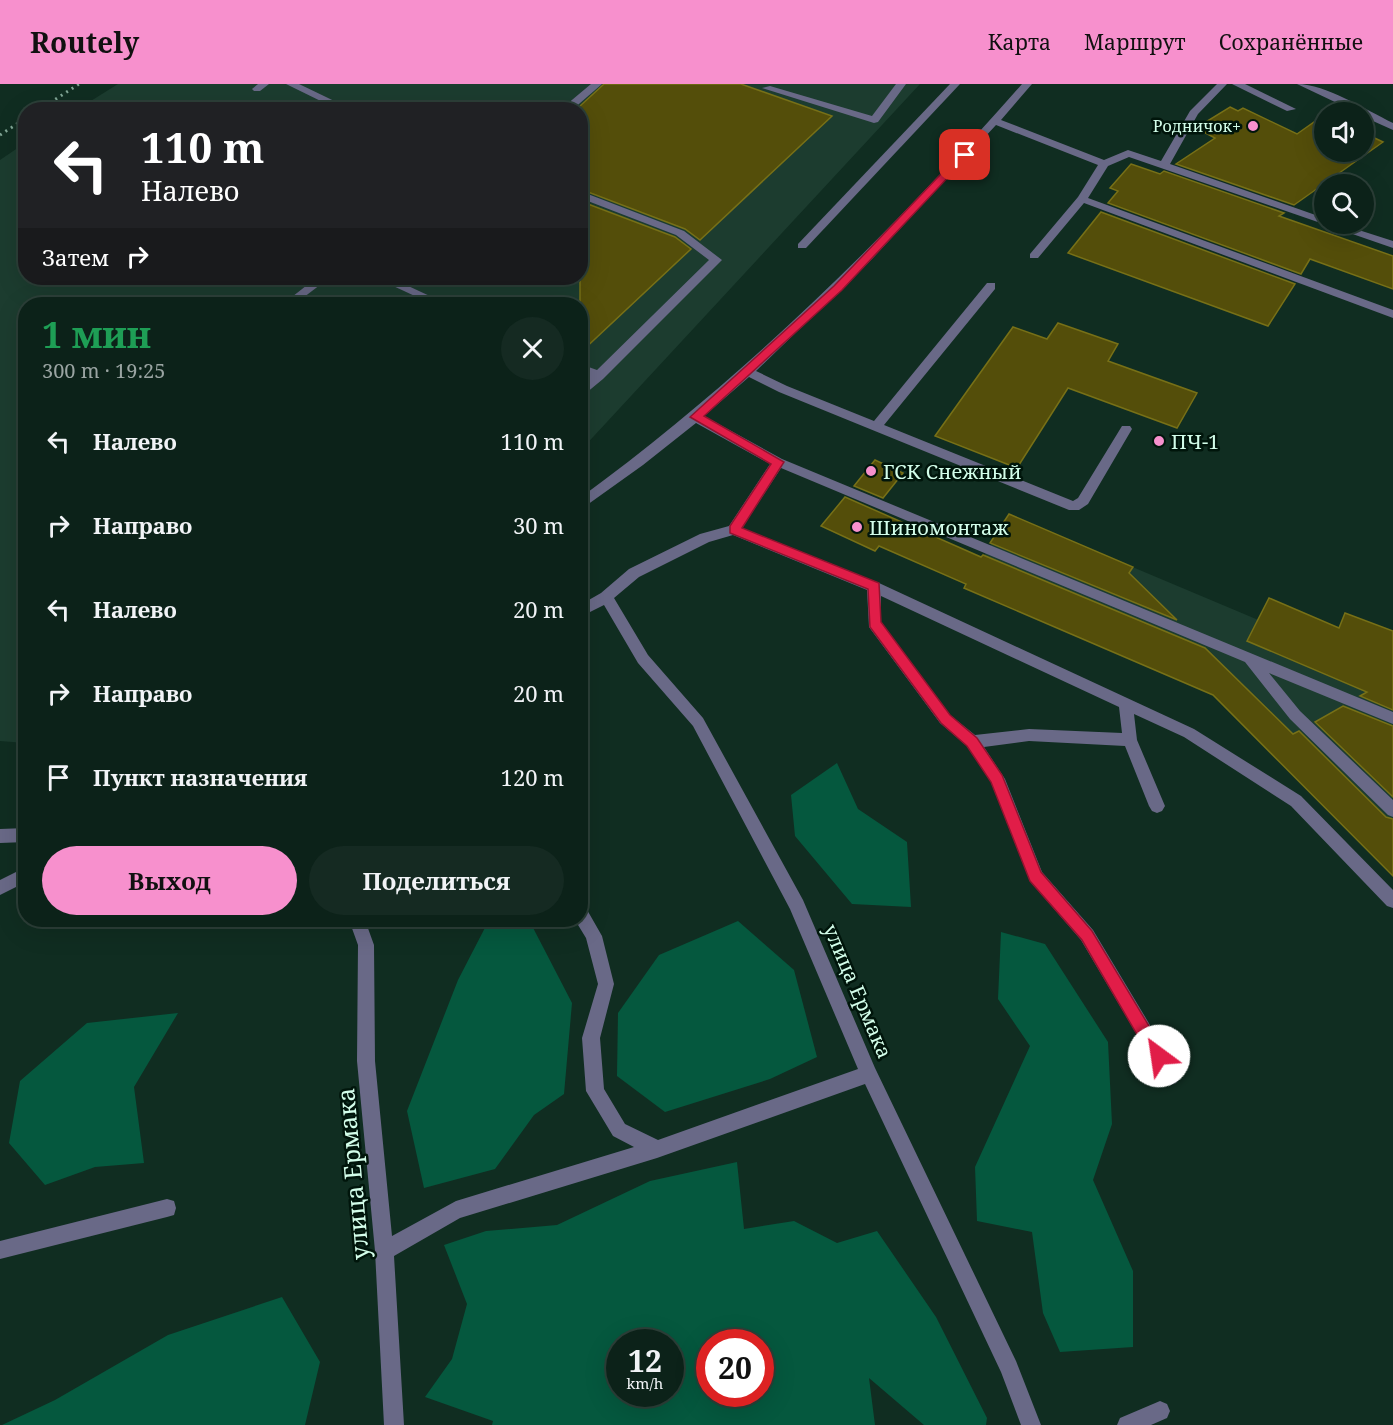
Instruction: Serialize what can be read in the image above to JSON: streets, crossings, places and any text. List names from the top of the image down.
{
  "streets": {
    "street": ["улица Ермака"]
  },
  "places": [
    "Родничок+",
    "ПЧ-1",
    "ГСК Снежный",
    "Шиномонтаж"
  ],
  "page": {
    "header": "Routely",
    "nav": ["Карта", "Маршрут", "Сохранённые"],
    "turn": ["110 m", "Налево"],
    "then": "Затем",
    "heading": ["1 мин", "300 m · 19:25"],
    "list": [
      {
        "name": "Налево",
        "value": "110 m"
      },
      {
        "name": "Направо",
        "value": "30 m"
      },
      {
        "name": "Налево",
        "value": "20 m"
      },
      {
        "name": "Направо",
        "value": "20 m"
      },
      {
        "name": "Пункт назначения",
        "value": "120 m"
      }
    ],
    "buttons": ["Выход", "Поделиться"],
    "speed": "12 km/h",
    "limit": "20"
  }
}
